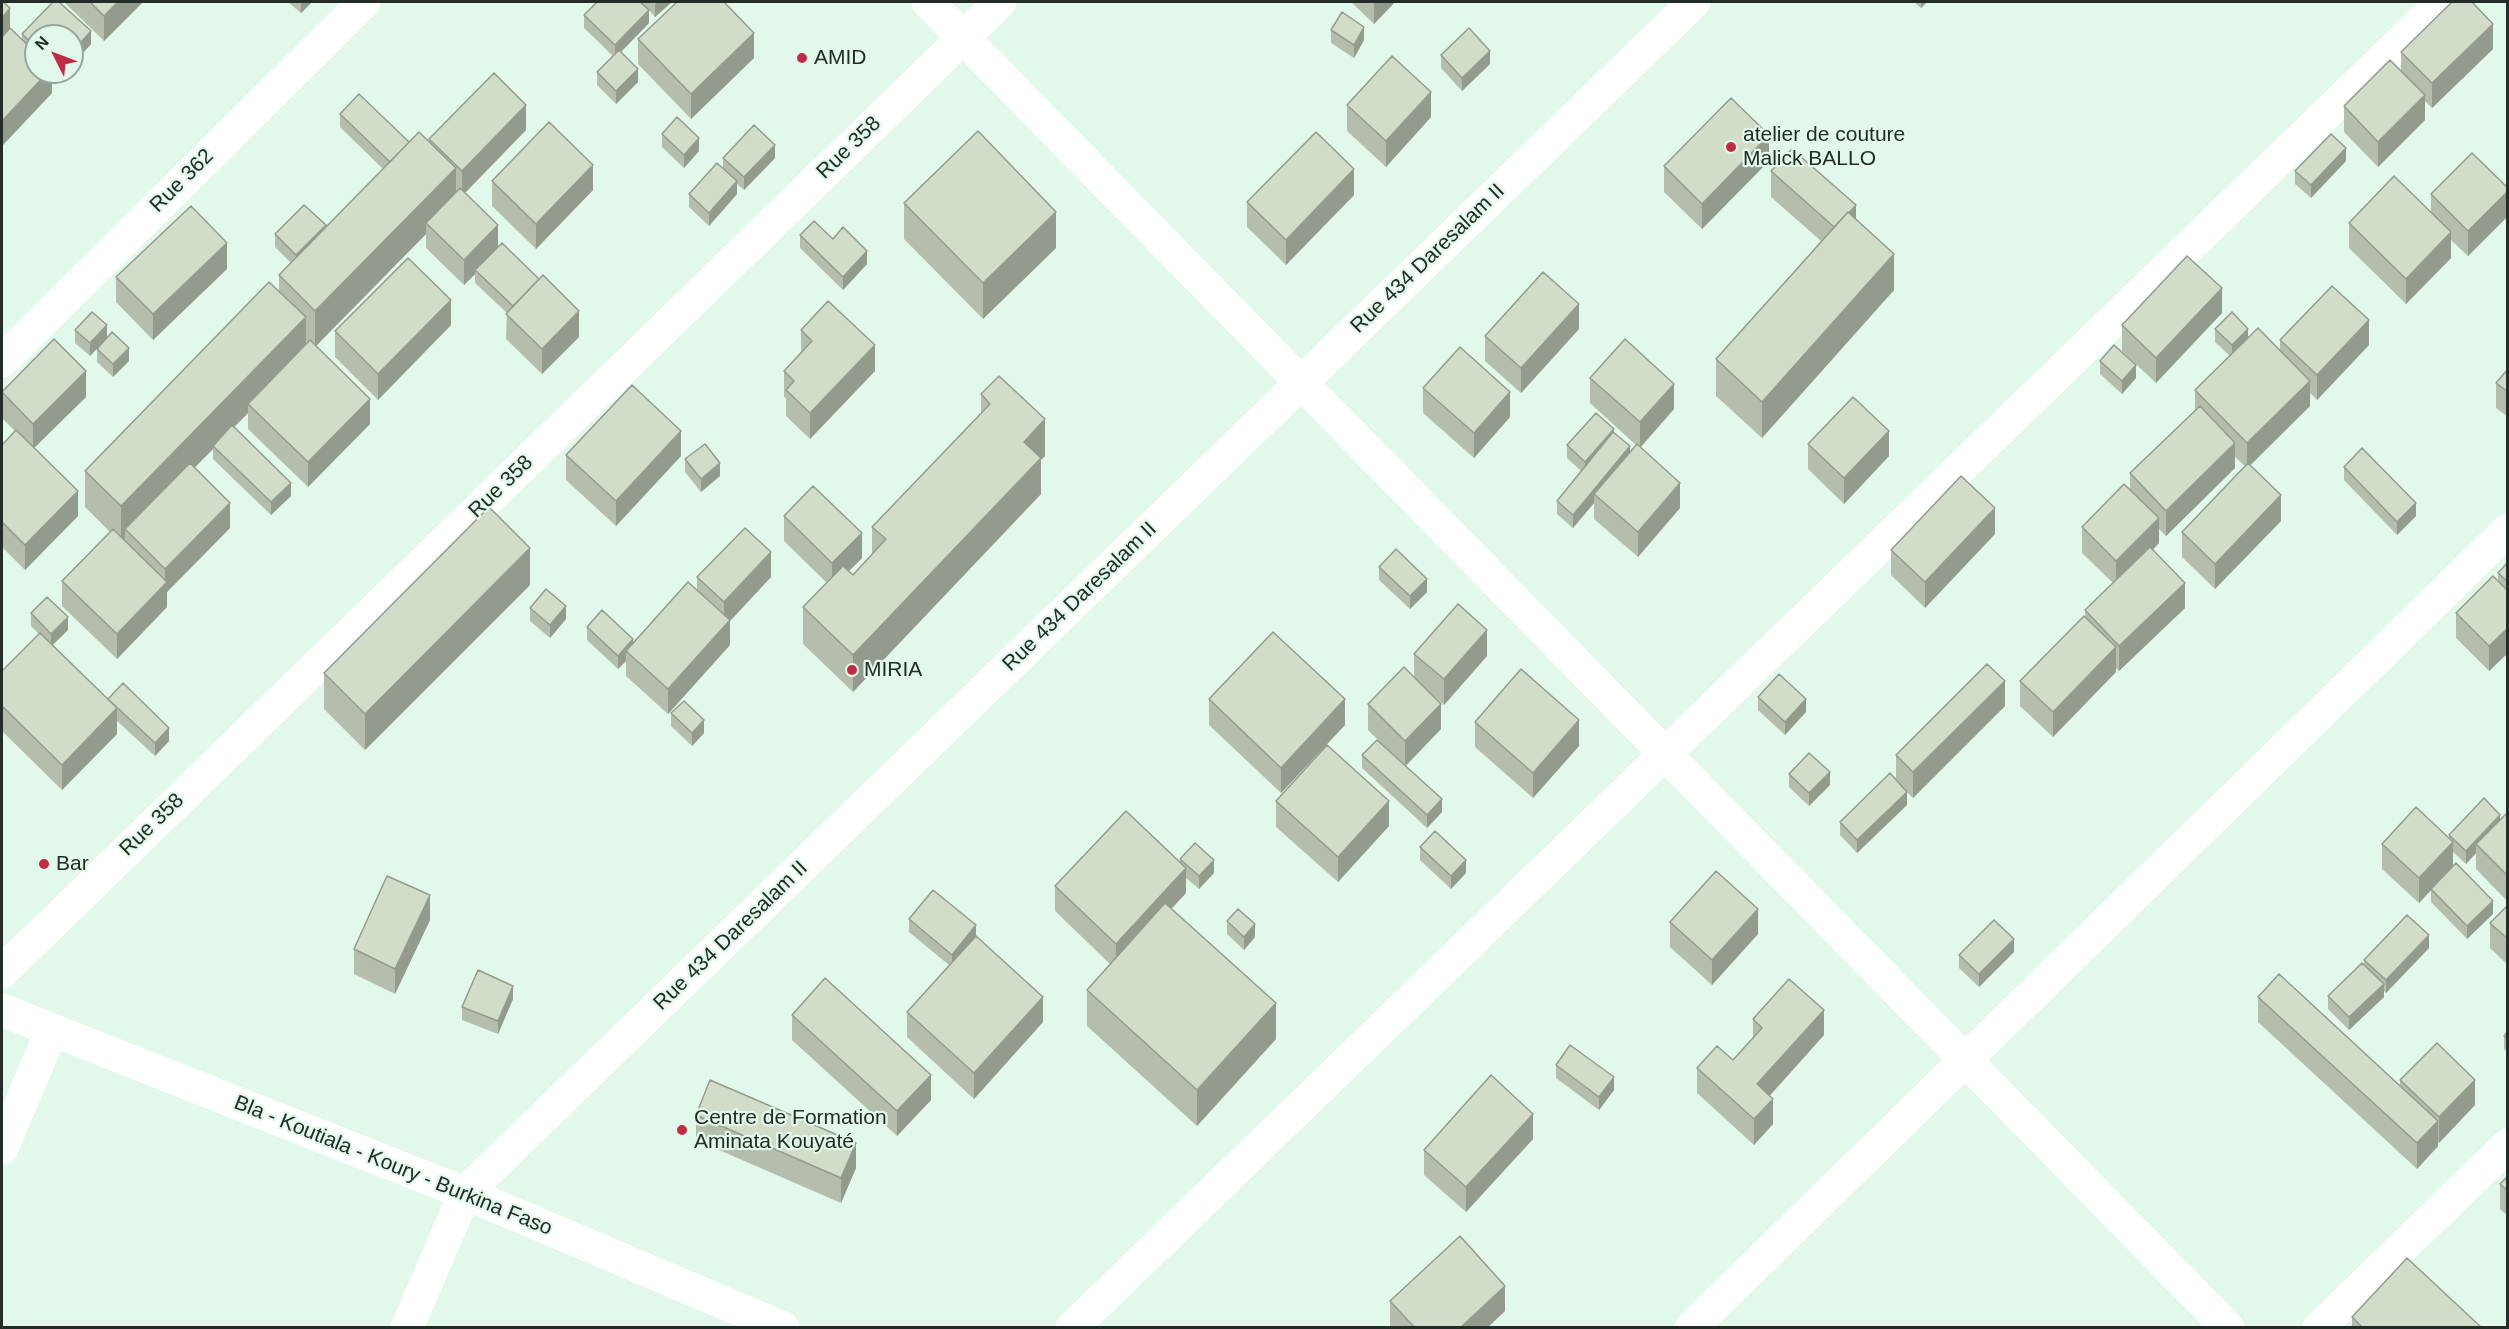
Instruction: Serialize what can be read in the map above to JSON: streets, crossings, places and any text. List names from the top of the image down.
{
  "streets": {
    "street": [
      "Rue 358",
      "Rue 362",
      "Rue 434 Daresalam II",
      "Bla - Koutiala - Koury - Burkina Faso"
    ]
  },
  "crossings": [
    ["Rue 434 Daresalam II", "Bla - Koutiala - Koury - Burkina Faso"]
  ],
  "places": [
    "AMID",
    "atelier de couture Malick BALLO",
    "MIRIA",
    "Bar",
    "Centre de Formation Aminata Kouyaté"
  ],
  "north": "top left"
}
